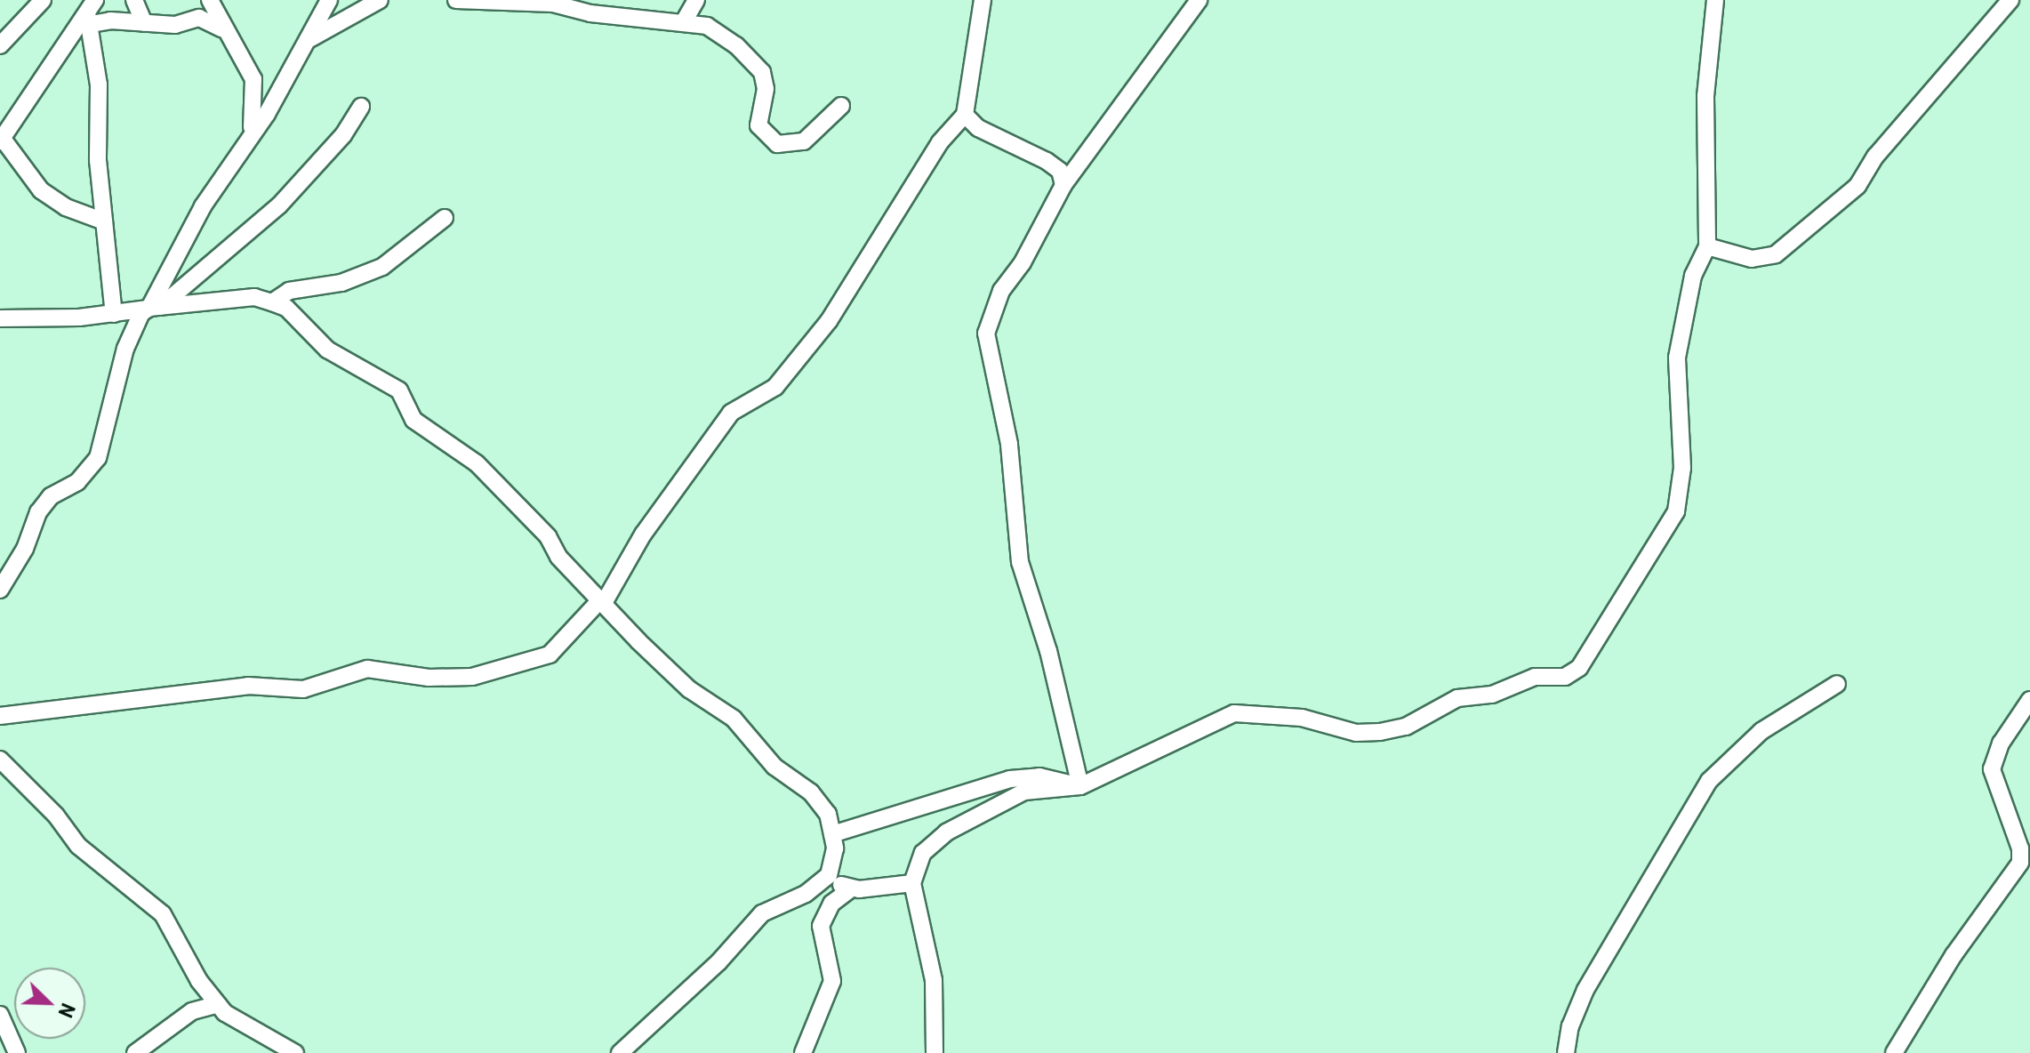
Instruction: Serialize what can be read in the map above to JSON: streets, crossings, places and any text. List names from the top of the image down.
{
  "north": "bottom right"
}
